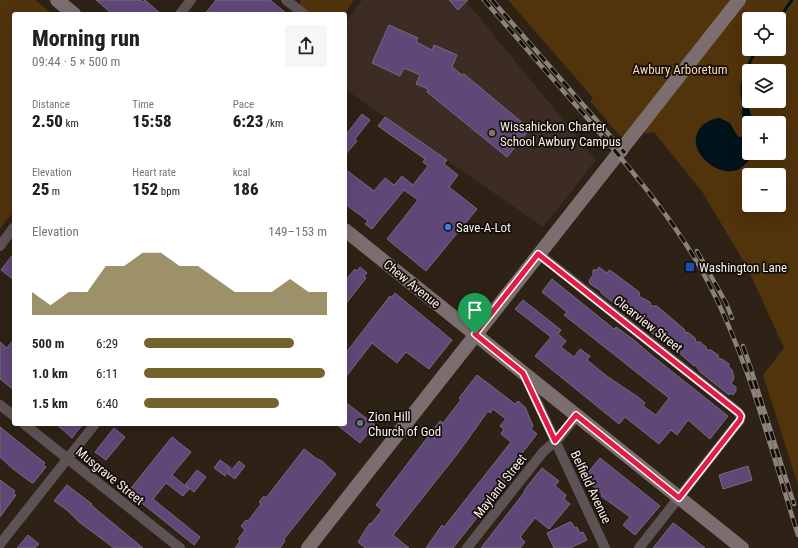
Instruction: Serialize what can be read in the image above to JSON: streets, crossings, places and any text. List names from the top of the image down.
{
  "streets": {
    "main road": ["Chew Avenue"],
    "street": [
      "Clearview Street",
      "Musgrave Street",
      "Mayland Street",
      "Belfield Avenue"
    ]
  },
  "crossings": [
    ["Chew Avenue", "Clearview Street"],
    ["Chew Avenue", "Mayland Street"],
    ["Chew Avenue", "Belfield Avenue"],
    ["Mayland Street", "Belfield Avenue"]
  ],
  "parks": ["Awbury Arboretum"],
  "places": {
    "other": ["Wissahickon Charter School Awbury Campus", "Save-A-Lot", "Zion Hill Church of God"],
    "transit": ["Washington Lane"]
  },
  "page": {
    "map_buttons": ["+", "−"],
    "heading": ["Morning run", "09:44 · 5 × 500 m"],
    "stats": [
      ["Distance", "2.50 km"],
      ["Time", "15:58"],
      ["Pace", "6:23 /km"],
      ["Elevation", "25 m"],
      ["Heart rate", "152 bpm"],
      ["kcal", "186"]
    ],
    "chart": ["Elevation", "149–153 m"],
    "list": [
      {
        "name": "500 m",
        "note": "6:29"
      },
      {
        "name": "1.0 km",
        "note": "6:11"
      },
      {
        "name": "1.5 km",
        "note": "6:40"
      }
    ]
  }
}
